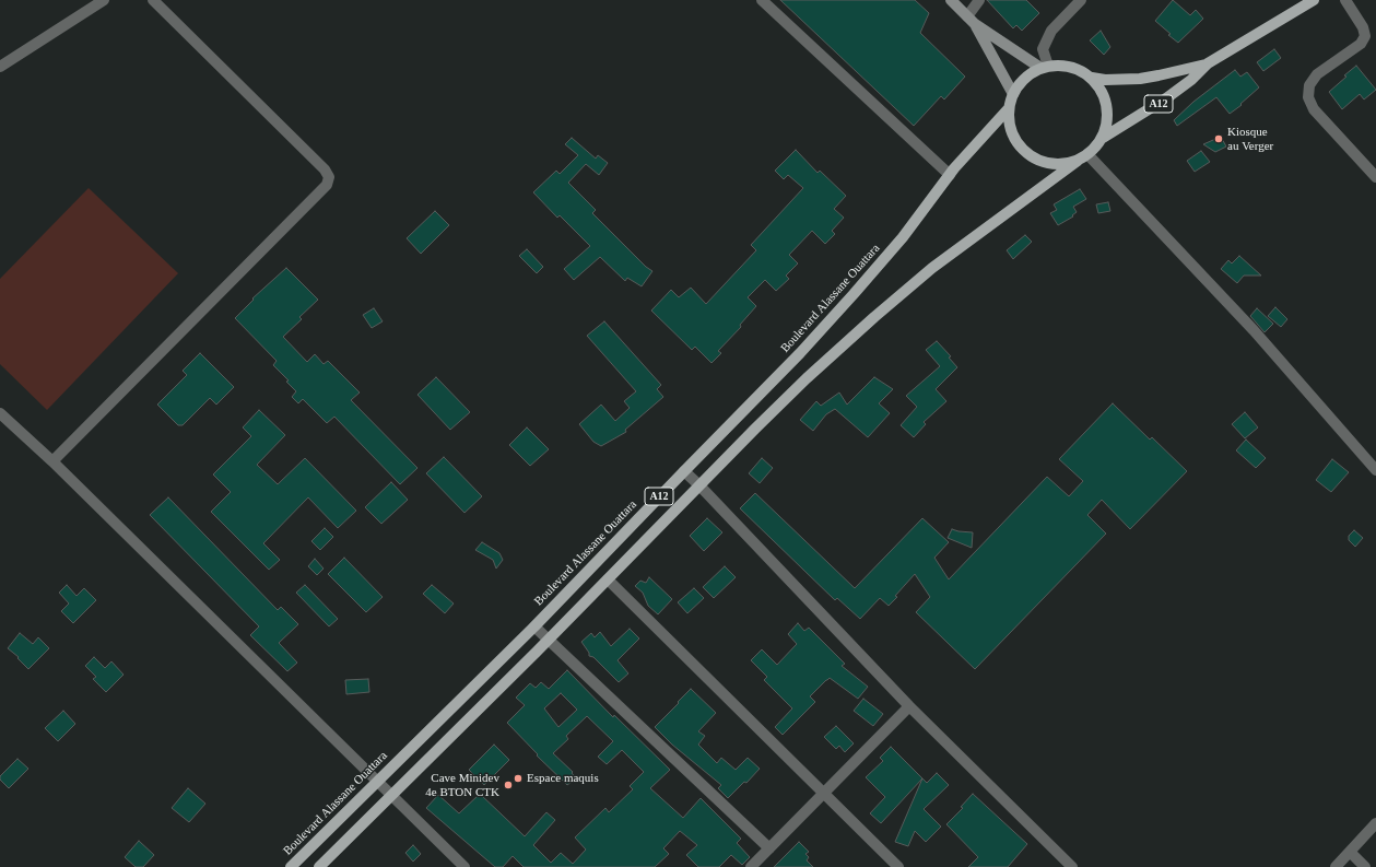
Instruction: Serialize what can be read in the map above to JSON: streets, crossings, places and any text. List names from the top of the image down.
{
  "streets": {
    "main road": ["A12", "Boulevard Alassane Ouattara"]
  },
  "crossings": [
    ["A12", "Boulevard Alassane Ouattara"]
  ],
  "places": ["Kiosque au Verger", "Espace maquis", "Cave Minidev 4e BTON CTK"]
}
